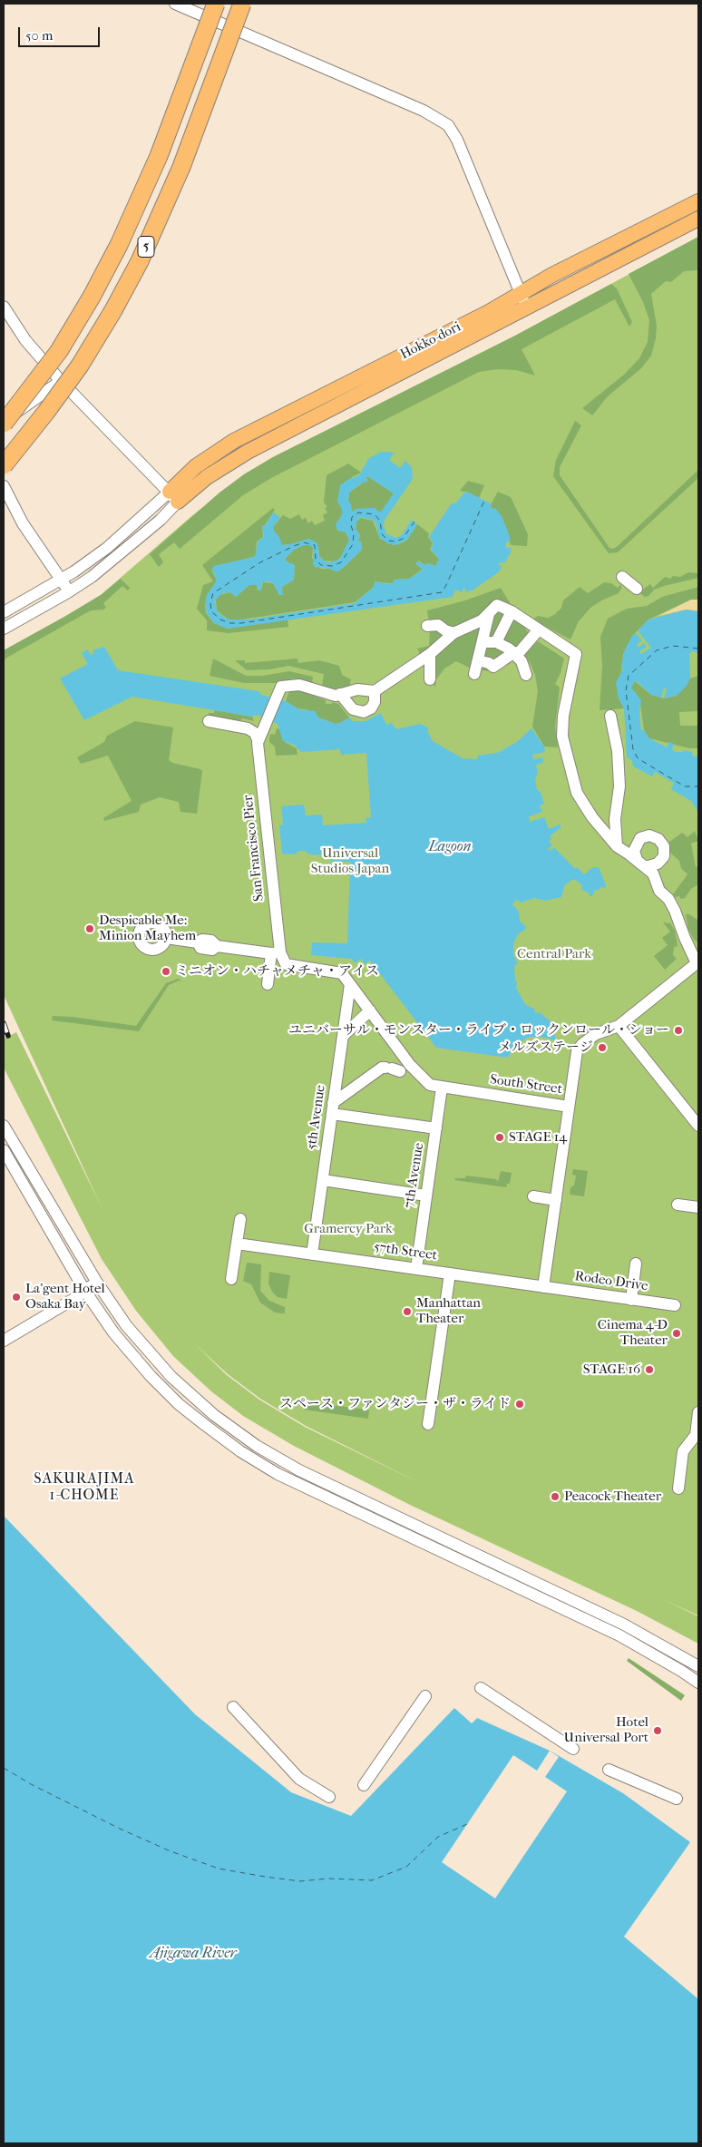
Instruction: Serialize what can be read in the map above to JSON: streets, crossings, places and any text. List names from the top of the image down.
{
  "streets": {
    "highway": ["5"],
    "main road": ["Hokko-dori"],
    "street": [
      "San Francisco Pier",
      "South Street",
      "5th Avenue",
      "7th Avenue",
      "57th Street",
      "Rodeo Drive"
    ]
  },
  "crossings": [
    ["San Francisco Pier", "South Street"],
    ["South Street", "5th Avenue"],
    ["South Street", "7th Avenue"],
    ["5th Avenue", "57th Street"],
    ["7th Avenue", "57th Street"],
    ["57th Street", "Rodeo Drive"]
  ],
  "districts": ["SAKURAJIMA 1-CHOME"],
  "water": ["Lagoon", "Ajigawa River"],
  "parks": ["Universal Studios Japan", "Central Park", "Gramercy Park"],
  "places": [
    "Despicable Me: Minion Mayhem",
    "ミニオン・ハチャメチャ・アイス",
    "ユニバーサル・モンスター・ライブ・ロックンロール・ショー",
    "メルズステージ",
    "STAGE 14",
    "La'gent Hotel Osaka Bay",
    "Manhattan Theater",
    "Cinema 4-D Theater",
    "STAGE 16",
    "スペース・ファンタジー・ザ・ライド",
    "Peacock Theater",
    "Hotel Universal Port"
  ],
  "scale_bar": "50 m"
}
